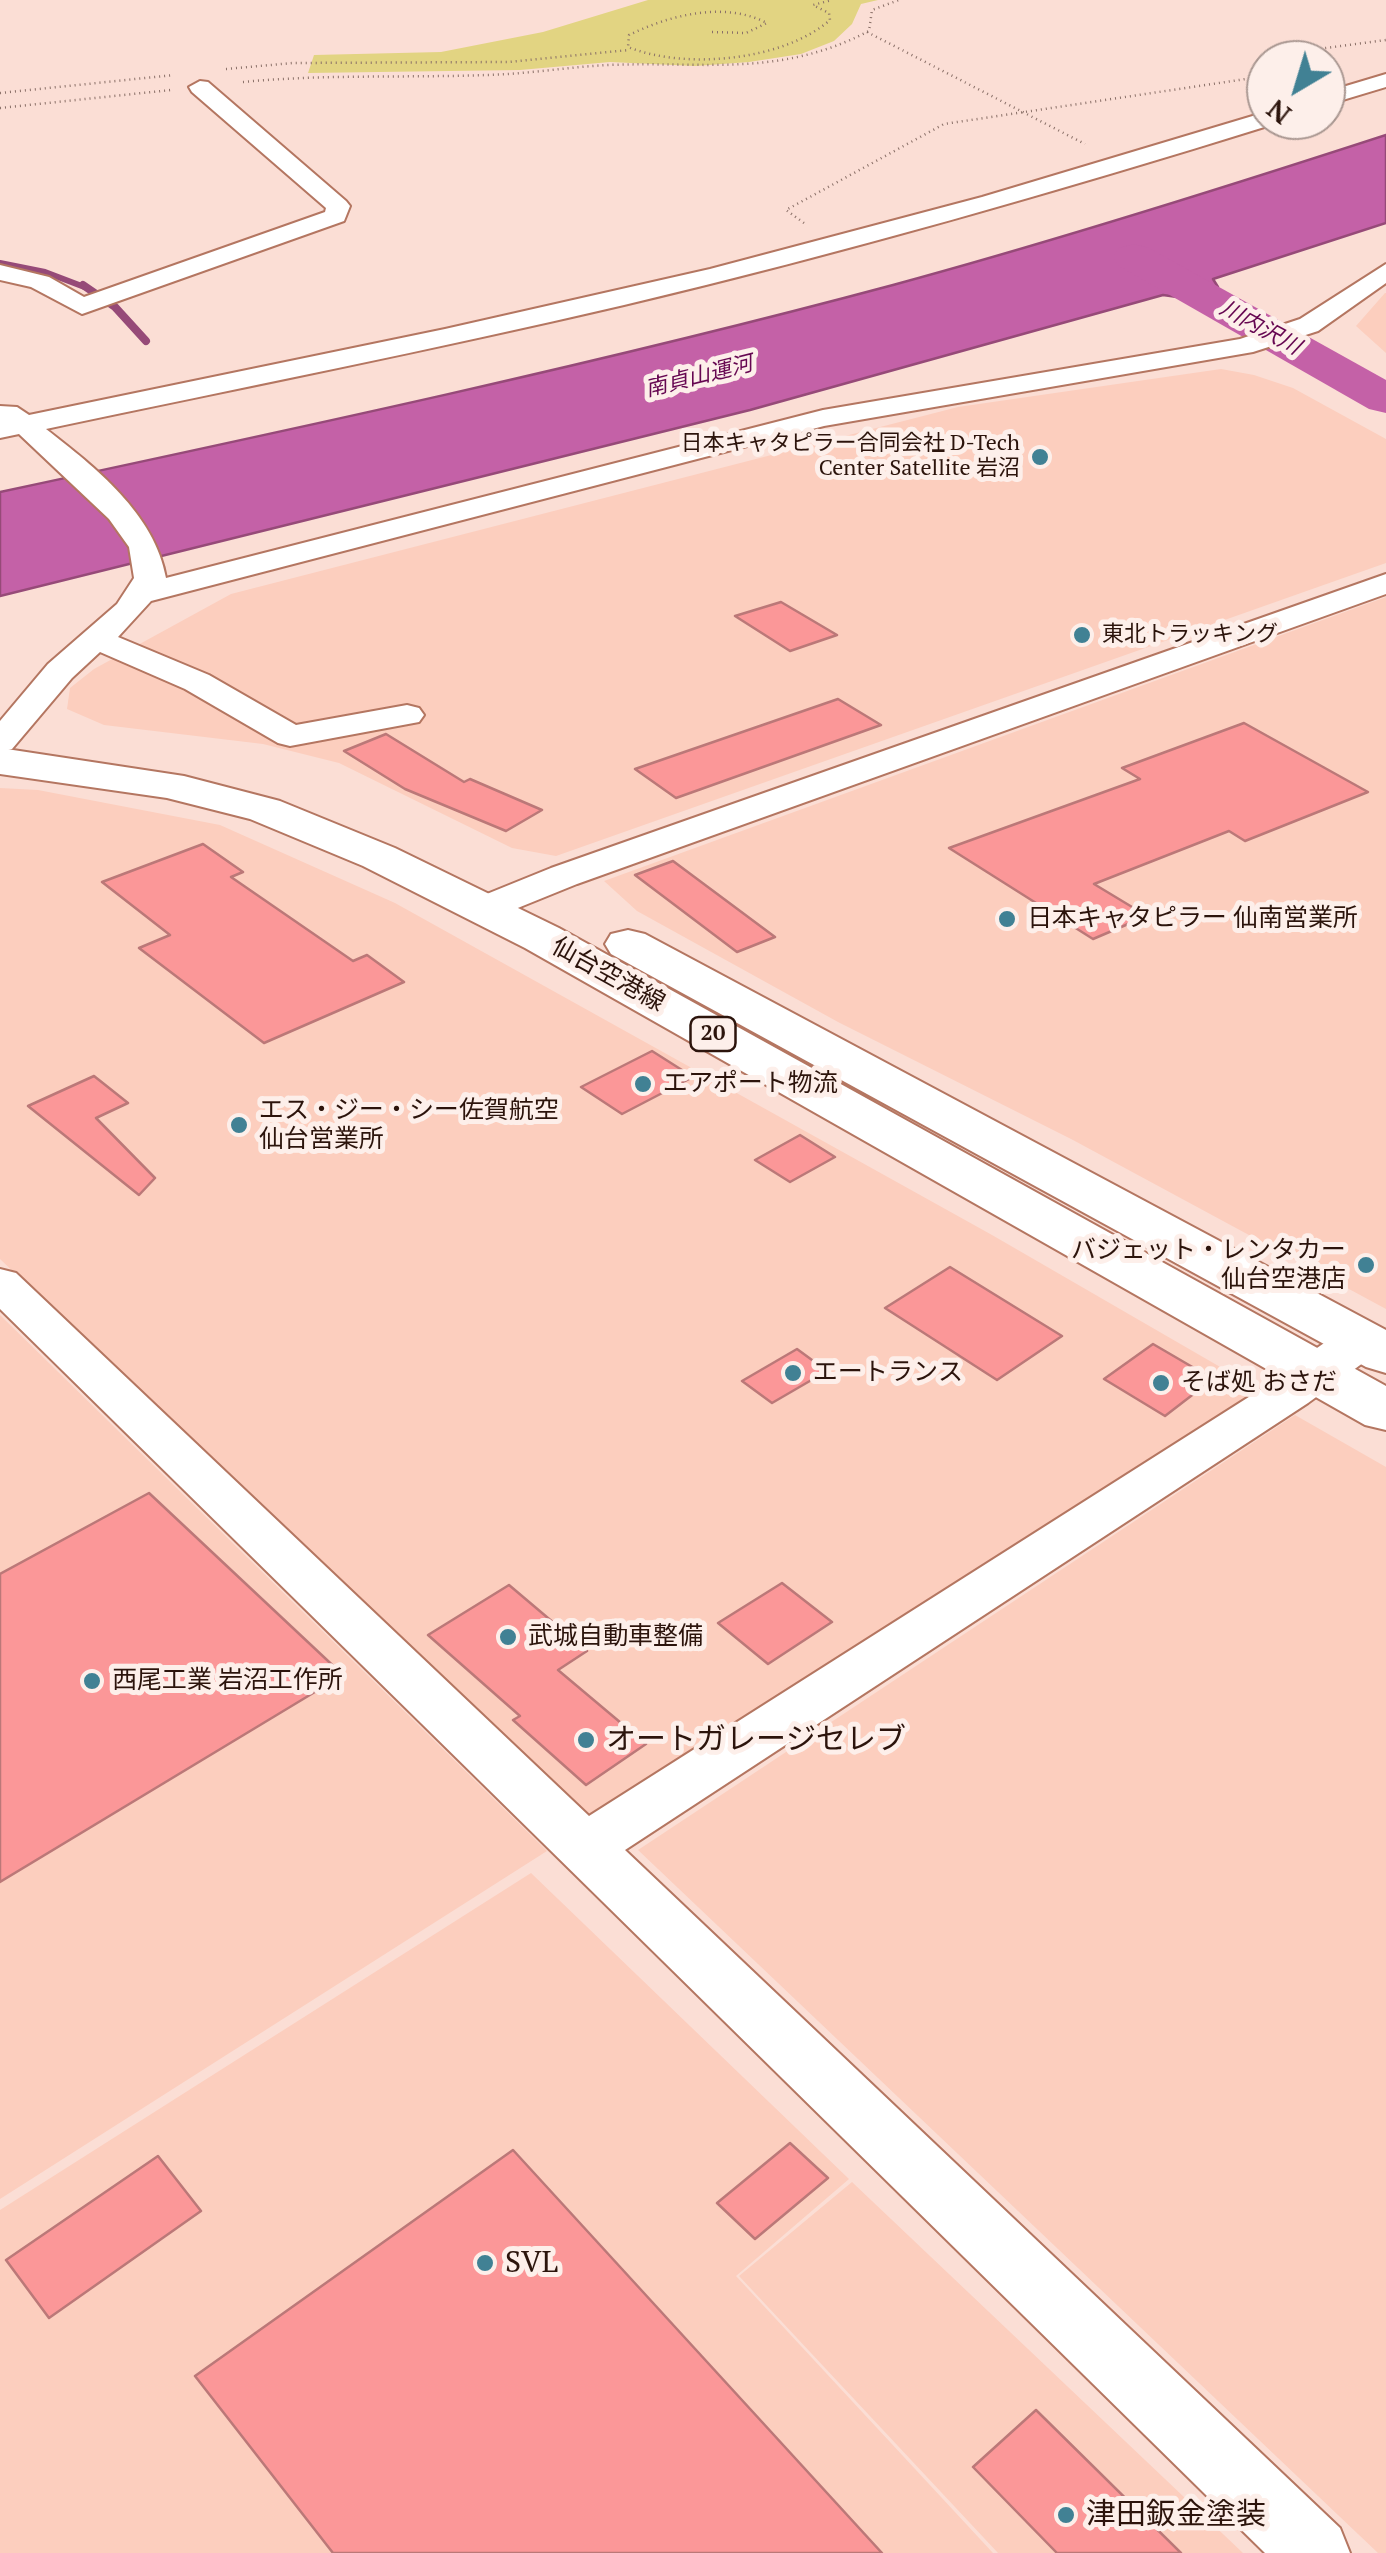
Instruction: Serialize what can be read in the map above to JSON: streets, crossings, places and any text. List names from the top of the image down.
{
  "streets": {
    "main road": ["仙台空港線", "20"]
  },
  "water": ["川内沢川", "南貞山運河"],
  "places": [
    "日本キャタピラー合同会社 D-Tech Center Satellite 岩沼",
    "東北トラッキング",
    "日本キャタピラー 仙南営業所",
    "エアポート物流",
    "エス・ジー・シー佐賀航空 仙台営業所",
    "バジェット・レンタカー 仙台空港店",
    "エートランス",
    "そば処 おさだ",
    "武城自動車整備",
    "西尾工業 岩沼工作所",
    "オートガレージセレブ",
    "SVL",
    "津田鈑金塗装"
  ],
  "north": "bottom left"
}
